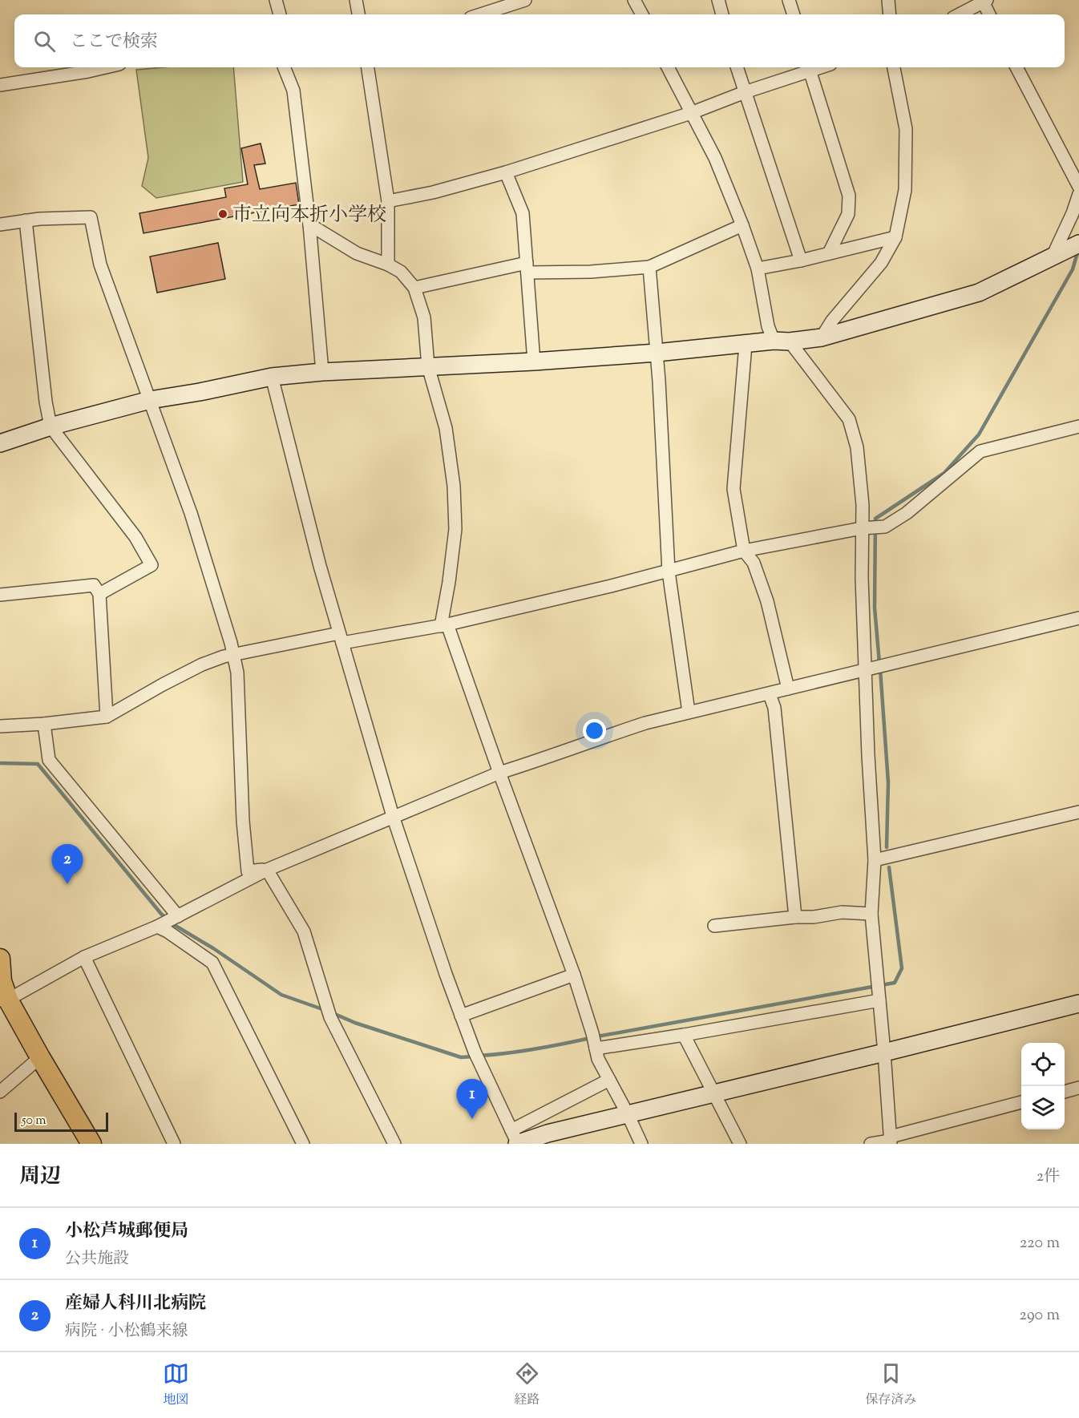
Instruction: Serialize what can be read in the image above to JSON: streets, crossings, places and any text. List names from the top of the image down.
{
  "places": ["市立向本折小学校"],
  "scale_bar": "50 m",
  "page": {
    "search": "ここで検索",
    "pins": ["2", "1"],
    "scale": "50 m",
    "heading": ["周辺", "2件"],
    "list": [
      {
        "mark": "1",
        "name": "小松芦城郵便局",
        "note": "公共施設",
        "value": "220 m"
      },
      {
        "mark": "2",
        "name": "産婦人科川北病院",
        "note": "病院 · 小松鶴来線",
        "value": "290 m"
      }
    ],
    "nav": ["地図", "経路", "保存済み"]
  }
}
